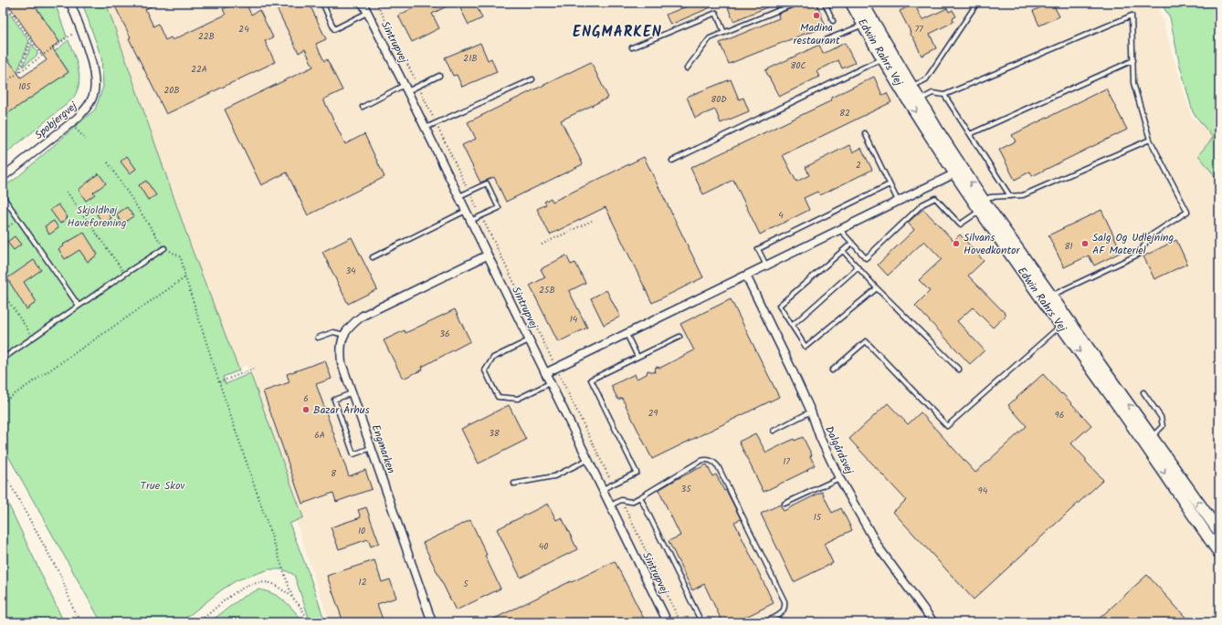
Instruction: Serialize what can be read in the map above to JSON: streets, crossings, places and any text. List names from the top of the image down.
{
  "streets": {
    "street": [
      "Sintrupvej",
      "Edwin Rahrs Vej",
      "Spobjergvej",
      "Engmarken",
      "Dalgårdsvej"
    ]
  },
  "crossings": [
    ["Sintrupvej", "Engmarken"]
  ],
  "districts": ["ENGMARKEN"],
  "parks": ["Skjoldhøj Haveforening", "True Skov"],
  "places": [
    "Madina restaurant",
    "Silvans Hovedkontor",
    "Salg Og Udlejning AF Materiel",
    "Bazar Århus"
  ],
  "house_numbers": [
    "24",
    "77",
    "22B",
    "21B",
    "80C",
    "22A",
    "105",
    "20B",
    "80D",
    "82",
    "2",
    "4",
    "81",
    "34",
    "25B",
    "14",
    "36",
    "6",
    "29",
    "96",
    "38",
    "6A",
    "17",
    "8",
    "35",
    "94",
    "15",
    "10",
    "40",
    "12",
    "5"
  ]
}
